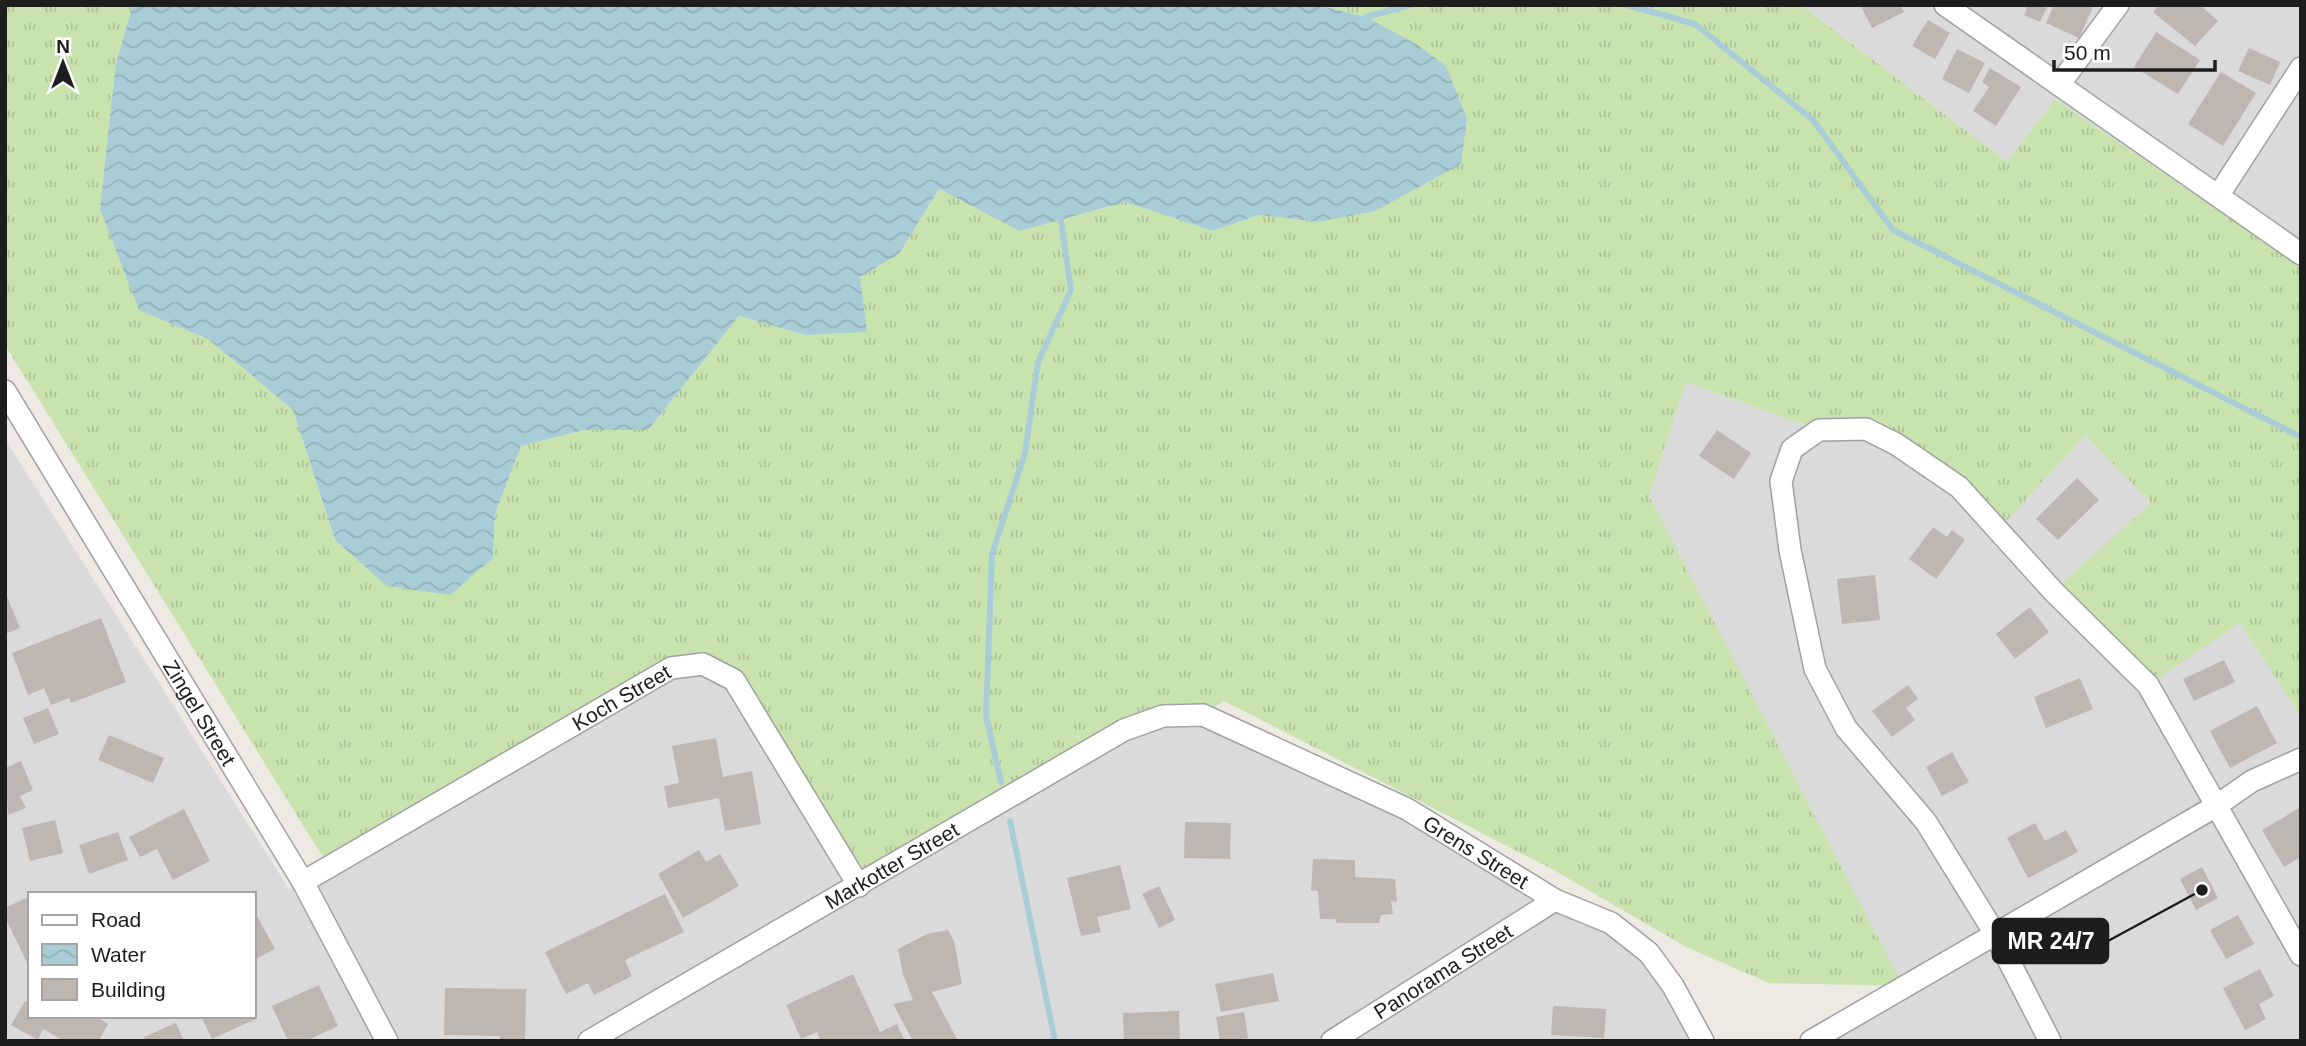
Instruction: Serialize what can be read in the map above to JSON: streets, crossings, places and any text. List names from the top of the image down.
{
  "streets": {
    "street": [
      "Koch Street",
      "Zingel Street",
      "Grens Street",
      "Markotter Street",
      "Panorama Street"
    ]
  },
  "crossings": [
    ["Koch Street", "Zingel Street"],
    ["Koch Street", "Markotter Street"],
    ["Grens Street", "Markotter Street"],
    ["Grens Street", "Panorama Street"]
  ],
  "places": ["MR 24/7"],
  "legend": ["Road", "Water", "Building"],
  "scale_bar": "50 m",
  "north": "top"
}
